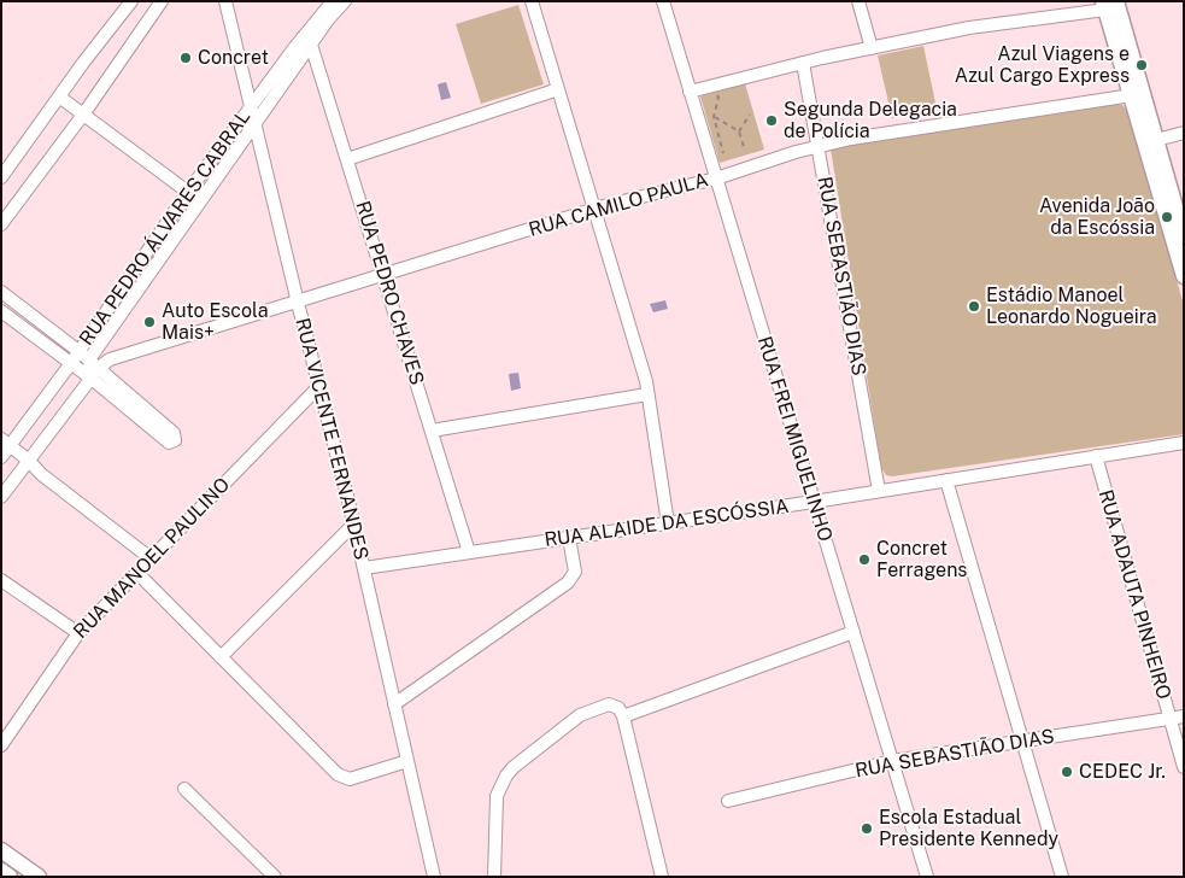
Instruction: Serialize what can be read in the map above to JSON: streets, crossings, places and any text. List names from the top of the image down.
{
  "streets": {
    "street": [
      "RUA CAMILO PAULA",
      "RUA PEDRO ÁLVARES CABRAL",
      "RUA SEBASTIÃO DIAS",
      "RUA PEDRO CHAVES",
      "RUA VICENTE FERNANDES",
      "RUA FREI MIGUELINHO",
      "RUA ALAIDE DA ESCÓSSIA",
      "RUA MANOEL PAULINO",
      "RUA ADAUTA PINHEIRO"
    ]
  },
  "crossings": [
    ["RUA CAMILO PAULA", "RUA PEDRO ÁLVARES CABRAL"],
    ["RUA CAMILO PAULA", "RUA SEBASTIÃO DIAS"],
    ["RUA CAMILO PAULA", "RUA PEDRO CHAVES"],
    ["RUA CAMILO PAULA", "RUA VICENTE FERNANDES"],
    ["RUA CAMILO PAULA", "RUA FREI MIGUELINHO"],
    ["RUA PEDRO ÁLVARES CABRAL", "RUA PEDRO CHAVES"],
    ["RUA PEDRO ÁLVARES CABRAL", "RUA VICENTE FERNANDES"],
    ["RUA SEBASTIÃO DIAS", "RUA FREI MIGUELINHO"],
    ["RUA SEBASTIÃO DIAS", "RUA ALAIDE DA ESCÓSSIA"],
    ["RUA SEBASTIÃO DIAS", "RUA ADAUTA PINHEIRO"],
    ["RUA PEDRO CHAVES", "RUA ALAIDE DA ESCÓSSIA"],
    ["RUA VICENTE FERNANDES", "RUA ALAIDE DA ESCÓSSIA"],
    ["RUA VICENTE FERNANDES", "RUA MANOEL PAULINO"],
    ["RUA FREI MIGUELINHO", "RUA ALAIDE DA ESCÓSSIA"],
    ["RUA ALAIDE DA ESCÓSSIA", "RUA ADAUTA PINHEIRO"]
  ],
  "places": [
    "Concret",
    "Azul Viagens e Azul Cargo Express",
    "Segunda Delegacia de Polícia",
    "Avenida João da Escóssia",
    "Estádio Manoel Leonardo Nogueira",
    "Auto Escola Mais+",
    "Concret Ferragens",
    "CEDEC Jr.",
    "Escola Estadual Presidente Kennedy"
  ]
}
